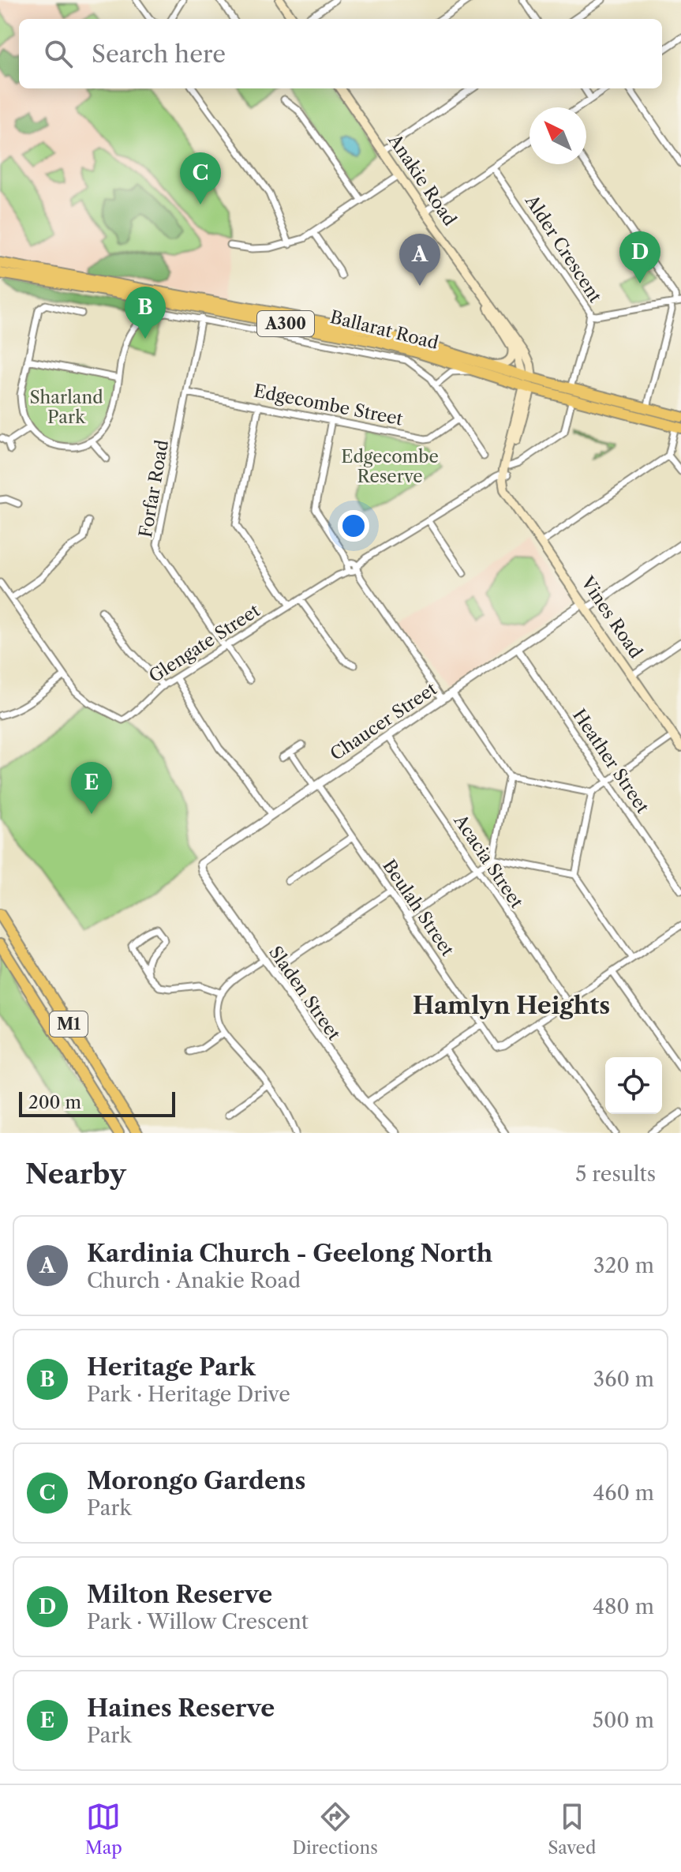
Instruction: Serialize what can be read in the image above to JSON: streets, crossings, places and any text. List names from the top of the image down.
{
  "streets": {
    "highway": [
      "Anakie Road",
      "A300",
      "Ballarat Road",
      "M1"
    ],
    "main road": ["Vines Road"],
    "street": [
      "Alder Crescent",
      "Edgecombe Street",
      "Forfar Road",
      "Glengate Street",
      "Chaucer Street",
      "Heather Street",
      "Acacia Street",
      "Beulah Street",
      "Sladen Street"
    ]
  },
  "crossings": [
    ["Anakie Road", "Alder Crescent"],
    ["Anakie Road", "Ballarat Road"],
    ["Anakie Road", "Vines Road"],
    ["Anakie Road", "Glengate Street"],
    ["Alder Crescent", "Ballarat Road"],
    ["Ballarat Road", "Forfar Road"],
    ["Edgecombe Street", "Forfar Road"],
    ["Forfar Road", "Glengate Street"],
    ["Vines Road", "Glengate Street"],
    ["Vines Road", "Chaucer Street"],
    ["Chaucer Street", "Heather Street"],
    ["Chaucer Street", "Acacia Street"],
    ["Chaucer Street", "Beulah Street"],
    ["Chaucer Street", "Sladen Street"]
  ],
  "districts": ["Hamlyn Heights"],
  "parks": ["Sharland Park", "Edgecombe Reserve"],
  "scale_bar": "200 m",
  "north": "top left",
  "page": {
    "search": "Search here",
    "pins": [
      "C",
      "D",
      "A",
      "B",
      "E"
    ],
    "scale": "200 m",
    "heading": ["Nearby", "5 results"],
    "list": [
      {
        "mark": "A",
        "name": "Kardinia Church - Geelong North",
        "note": "Church · Anakie Road",
        "value": "320 m"
      },
      {
        "mark": "B",
        "name": "Heritage Park",
        "note": "Park · Heritage Drive",
        "value": "360 m"
      },
      {
        "mark": "C",
        "name": "Morongo Gardens",
        "note": "Park",
        "value": "460 m"
      },
      {
        "mark": "D",
        "name": "Milton Reserve",
        "note": "Park · Willow Crescent",
        "value": "480 m"
      },
      {
        "mark": "E",
        "name": "Haines Reserve",
        "note": "Park",
        "value": "500 m"
      }
    ],
    "nav": ["Map", "Directions", "Saved"]
  }
}
